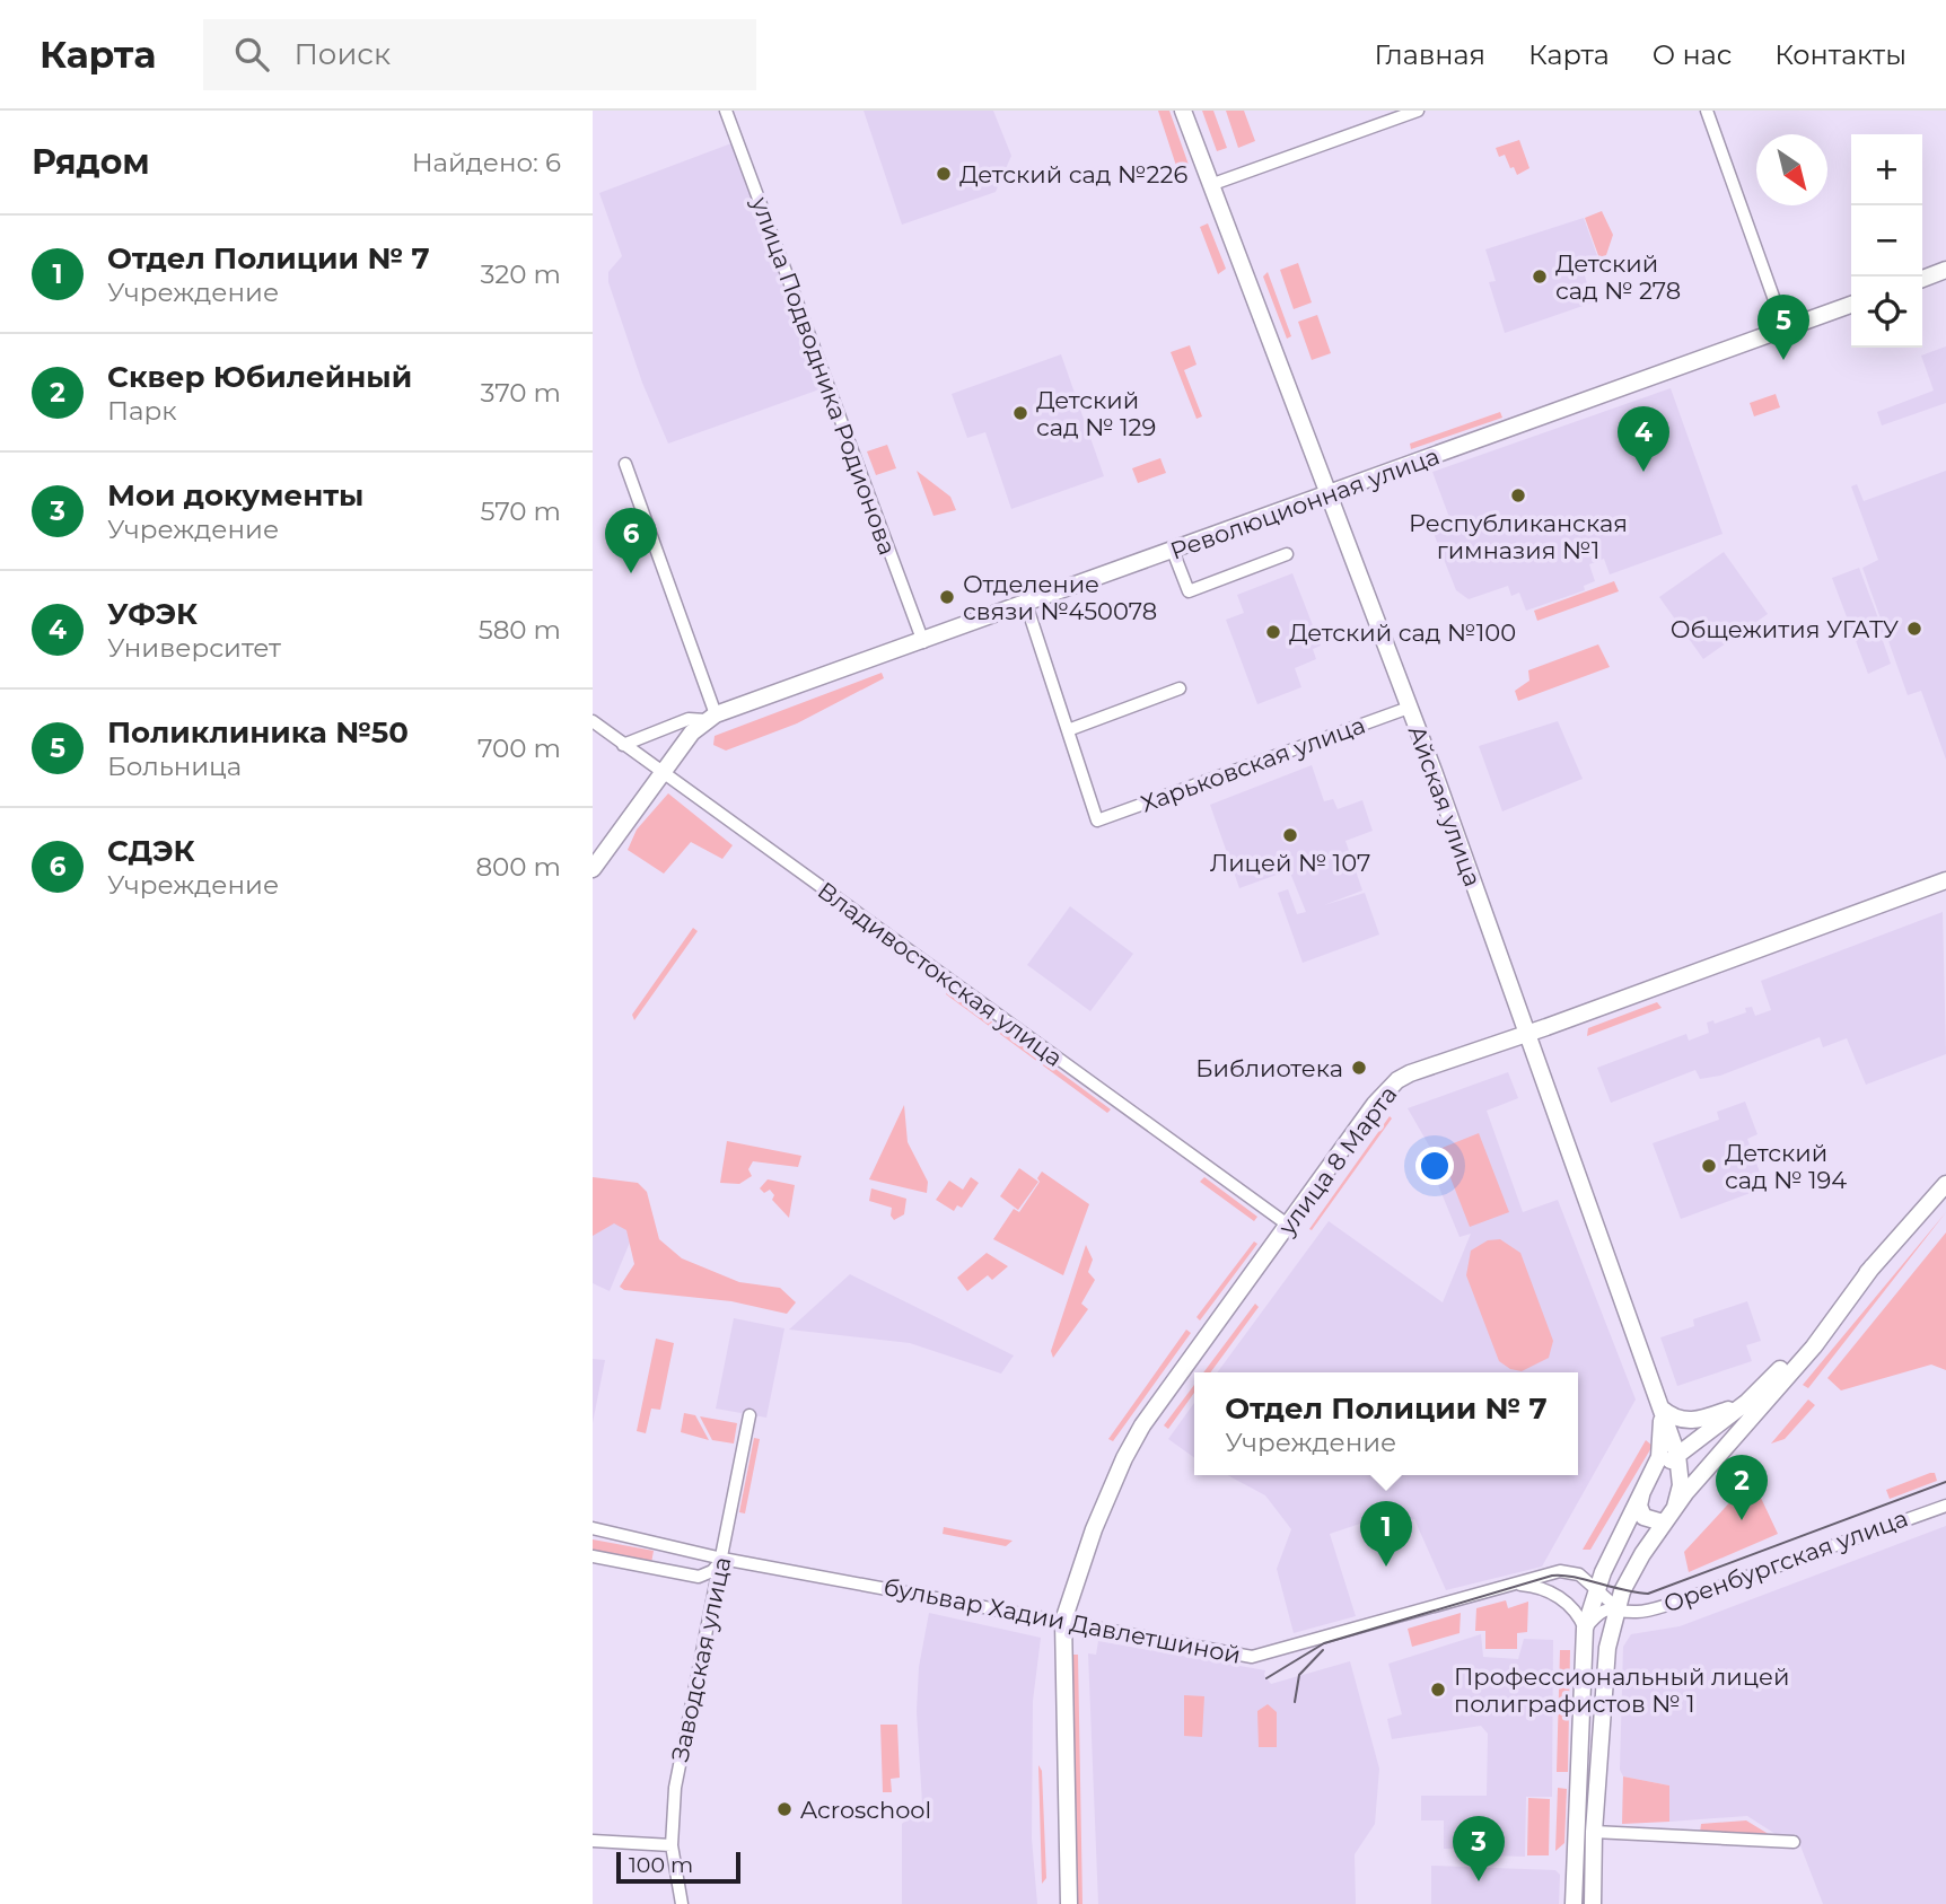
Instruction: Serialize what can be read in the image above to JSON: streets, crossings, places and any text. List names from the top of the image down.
{
  "streets": {
    "main road": ["Революционная улица", "Айская улица", "улица 8 Марта"],
    "street": [
      "улица Подводника Родионова",
      "Харьковская улица",
      "Владивостокская улица",
      "Оренбургская улица",
      "бульвар Хадии Давлетшиной",
      "Заводская улица"
    ]
  },
  "crossings": [
    ["улица Подводника Родионова", "Революционная улица"],
    ["Революционная улица", "Айская улица"],
    ["Харьковская улица", "Айская улица"],
    ["Айская улица", "улица 8 Марта"],
    ["Владивостокская улица", "улица 8 Марта"],
    ["улица 8 Марта", "бульвар Хадии Давлетшиной"],
    ["Оренбургская улица", "бульвар Хадии Давлетшиной"],
    ["бульвар Хадии Давлетшиной", "Заводская улица"]
  ],
  "places": [
    "Детский сад №226",
    "Детский сад № 278",
    "Детский сад № 129",
    "Республиканская гимназия №1",
    "Отделение связи №450078",
    "Общежития УГАТУ",
    "Детский сад №100",
    "Лицей № 107",
    "Библиотека",
    "Детский сад № 194",
    "Профессиональный лицей полиграфистов № 1",
    "Acroschool"
  ],
  "scale_bar": "100 m",
  "north": "bottom right",
  "page": {
    "header": "Карта",
    "search": "Поиск",
    "nav": [
      "Главная",
      "Карта",
      "О нас",
      "Контакты"
    ],
    "heading": ["Рядом", "Найдено: 6"],
    "map_buttons": ["+", "−"],
    "list": [
      {
        "mark": "1",
        "name": "Отдел Полиции № 7",
        "note": "Учреждение",
        "value": "320 m"
      },
      {
        "mark": "2",
        "name": "Сквер Юбилейный",
        "note": "Парк",
        "value": "370 m"
      },
      {
        "mark": "3",
        "name": "Мои документы",
        "note": "Учреждение",
        "value": "570 m"
      },
      {
        "mark": "4",
        "name": "УФЭК",
        "note": "Университет",
        "value": "580 m"
      },
      {
        "mark": "5",
        "name": "Поликлиника №50",
        "note": "Больница",
        "value": "700 m"
      },
      {
        "mark": "6",
        "name": "СДЭК",
        "note": "Учреждение",
        "value": "800 m"
      }
    ],
    "pins": [
      "5",
      "4",
      "6",
      "2",
      "1",
      "3"
    ],
    "popup": ["Отдел Полиции № 7", "Учреждение"],
    "scale": "100 m"
  }
}
